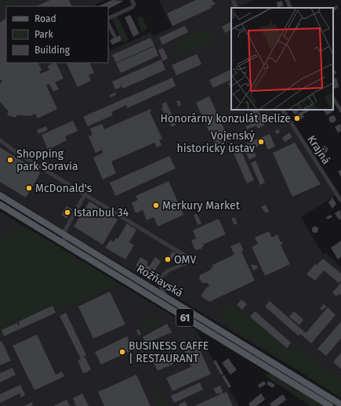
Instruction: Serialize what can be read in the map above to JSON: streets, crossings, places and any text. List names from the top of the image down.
{
  "streets": {
    "main road": ["Rožňavská", "61"],
    "street": ["Krajná"]
  },
  "places": [
    "Honorárny konzulát Belize",
    "Vojenský historický ústav",
    "Shopping park Soravia",
    "McDonald's",
    "Merkury Market",
    "Istanbul 34",
    "OMV",
    "BUSINESS CAFFE | RESTAURANT"
  ],
  "legend": ["Road", "Park", "Building"]
}
